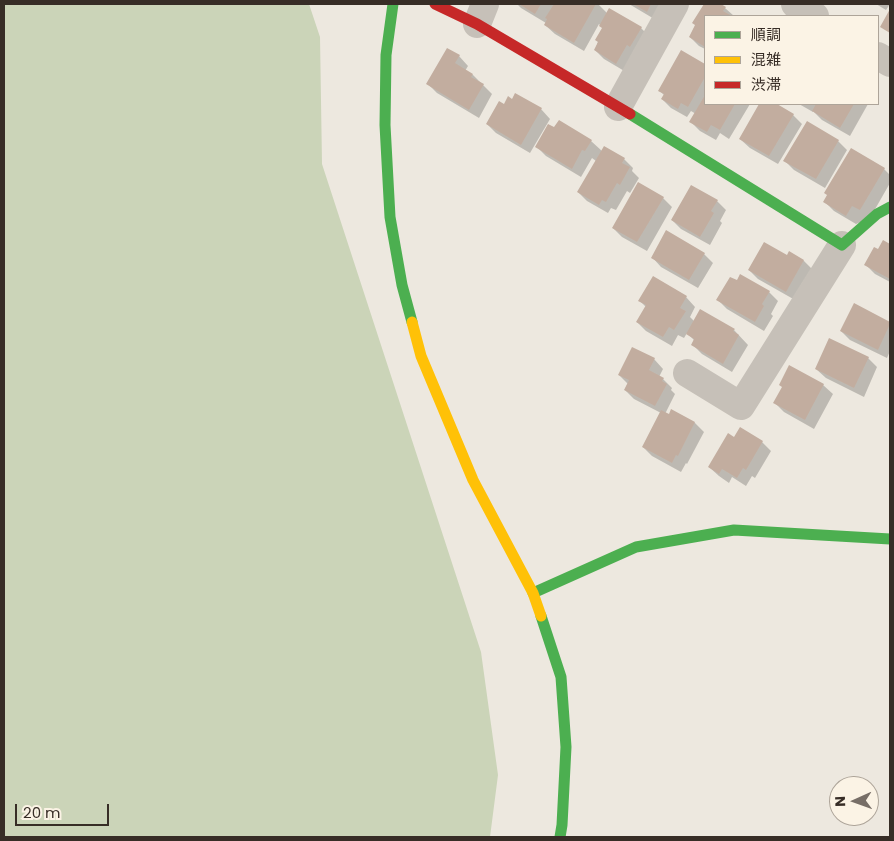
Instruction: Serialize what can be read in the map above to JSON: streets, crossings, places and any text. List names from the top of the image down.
{
  "legend": ["順調", "混雑", "渋滞"],
  "scale_bar": "20 m",
  "north": "left"
}
